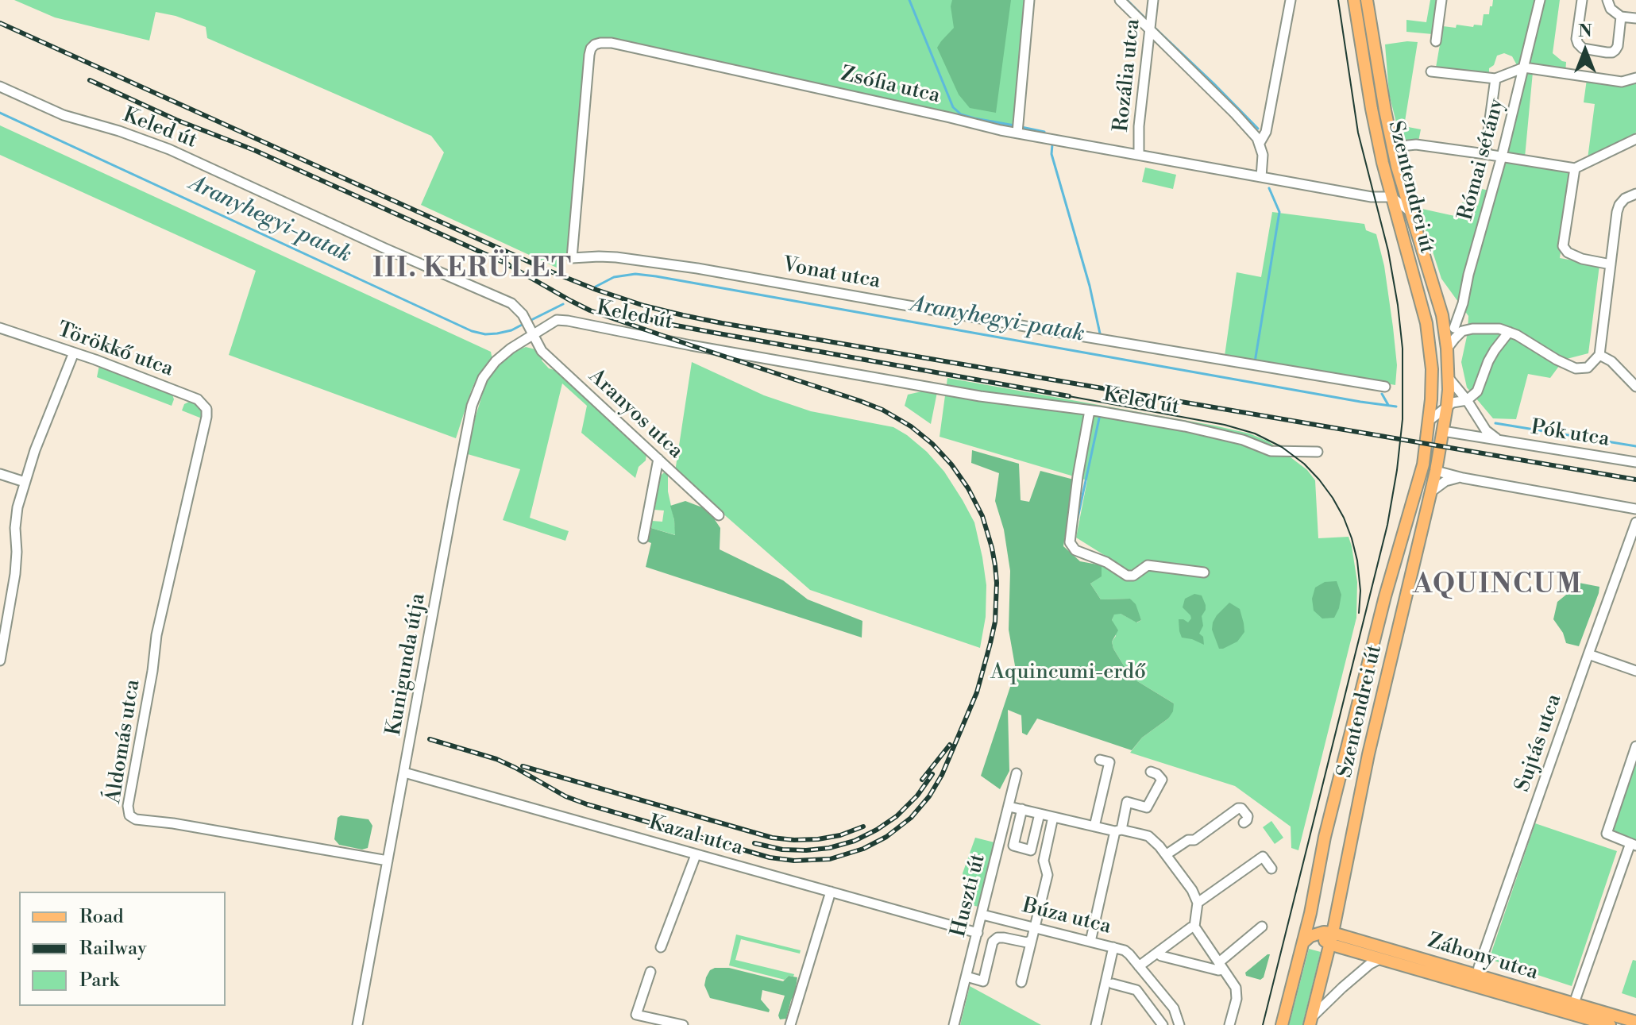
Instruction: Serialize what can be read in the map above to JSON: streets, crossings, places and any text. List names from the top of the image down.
{
  "streets": {
    "main road": ["Szentendrei út", "Záhony utca"],
    "street": [
      "Rozália utca",
      "Zsófia utca",
      "Keled út",
      "Római sétány",
      "Vonat utca",
      "Törökkő utca",
      "Aranyos utca",
      "Pók utca",
      "Kunigunda útja",
      "Áldomás utca",
      "Sujtás utca",
      "Kazal utca",
      "Huszti út",
      "Búza utca"
    ]
  },
  "crossings": [
    ["Rozália utca", "Zsófia utca"],
    ["Zsófia utca", "Szentendrei út"],
    ["Zsófia utca", "Vonat utca"],
    ["Keled út", "Aranyos utca"],
    ["Keled út", "Kunigunda útja"],
    ["Szentendrei út", "Pók utca"],
    ["Szentendrei út", "Záhony utca"],
    ["Törökkő utca", "Áldomás utca"],
    ["Aranyos utca", "Kunigunda útja"],
    ["Kunigunda útja", "Áldomás utca"],
    ["Kunigunda útja", "Kazal utca"],
    ["Sujtás utca", "Záhony utca"],
    ["Kazal utca", "Huszti út"],
    ["Huszti út", "Búza utca"]
  ],
  "districts": ["III. KERÜLET", "AQUINCUM"],
  "water": ["Aranyhegyi-patak"],
  "parks": ["Aquincumi-erdő"],
  "legend": ["Road", "Railway", "Park"],
  "north": "top"
}
